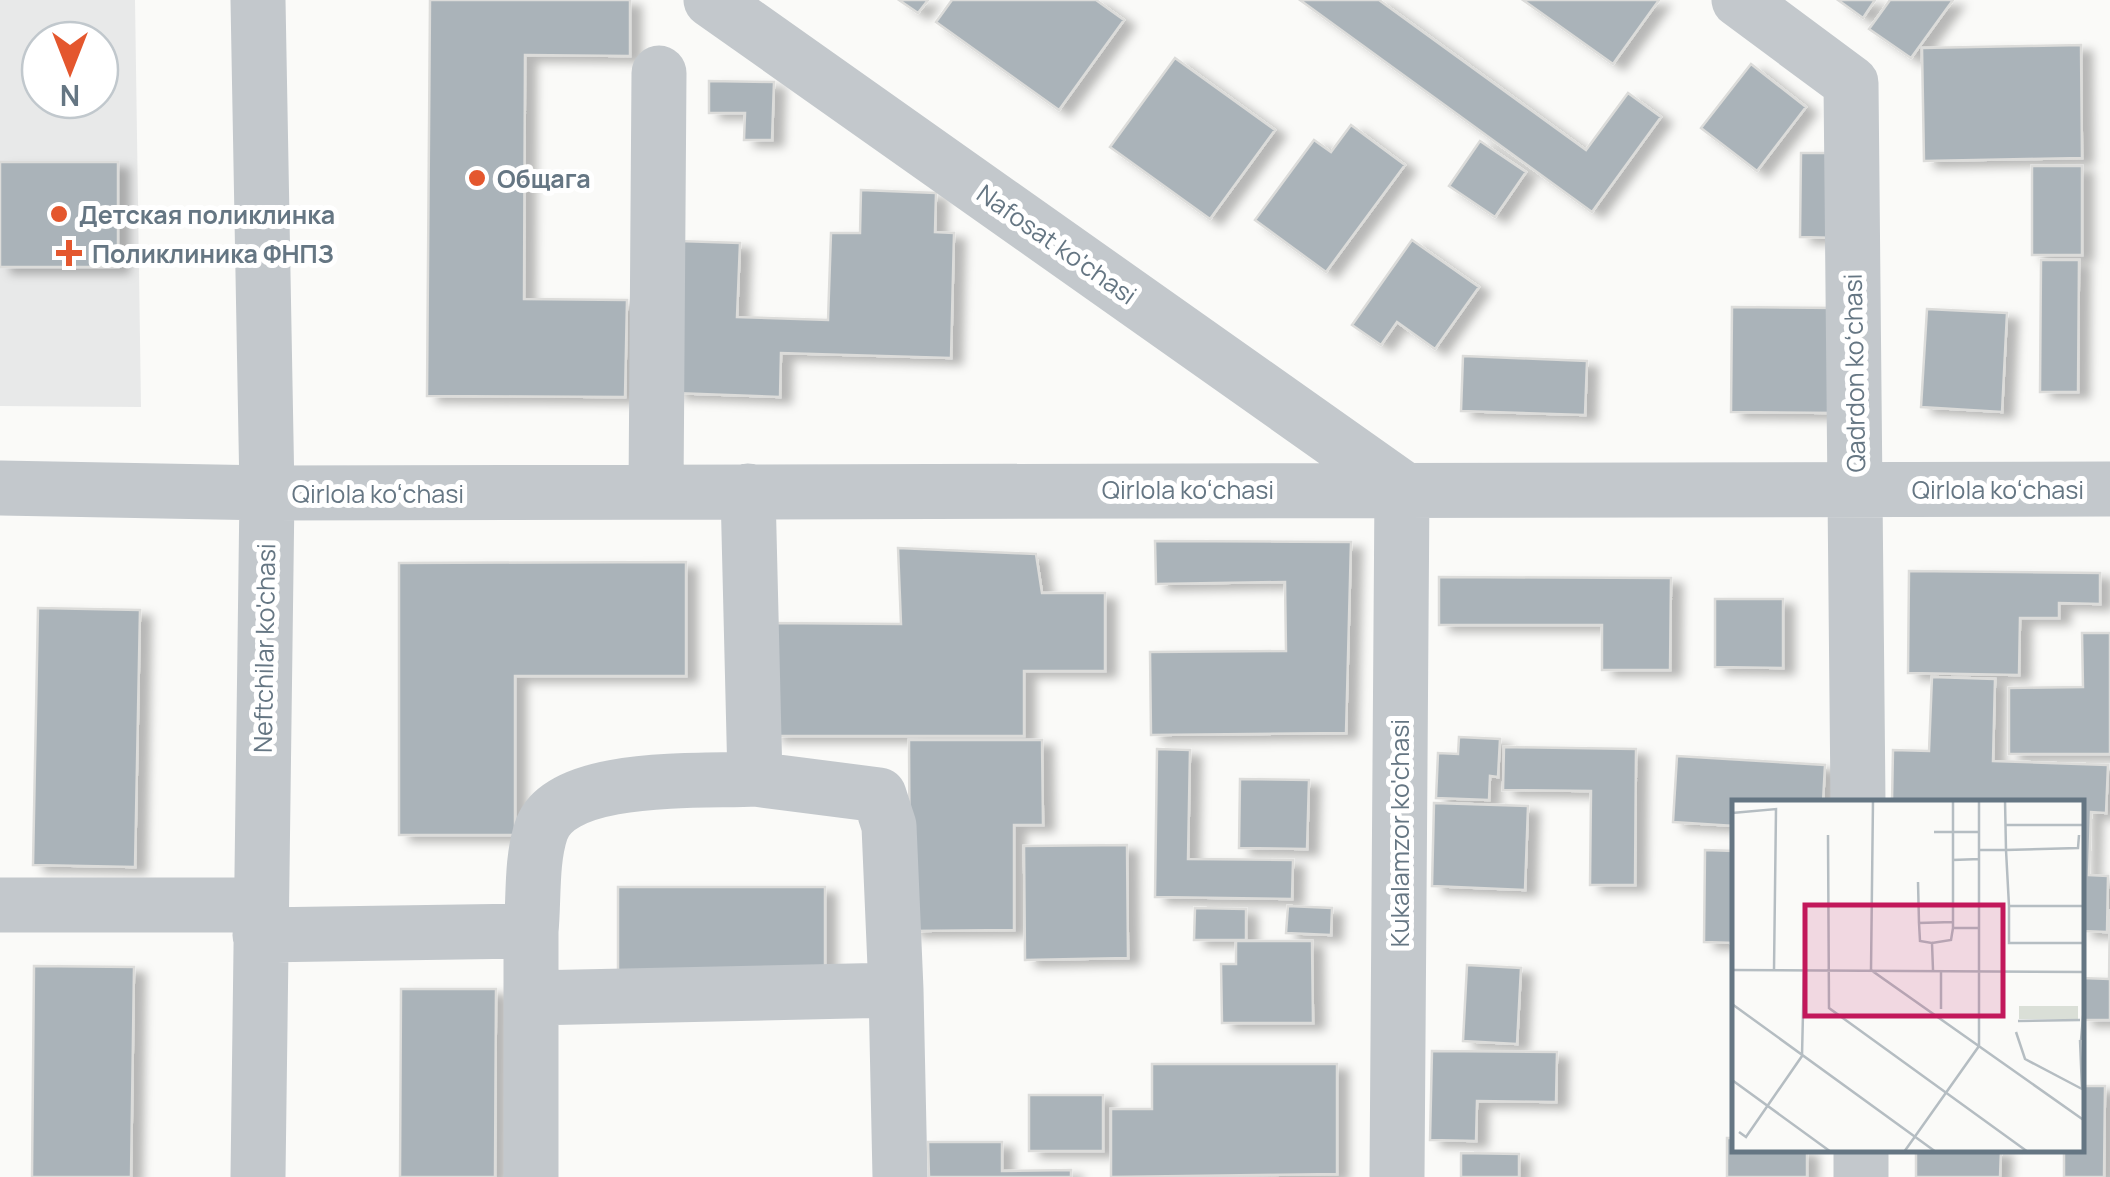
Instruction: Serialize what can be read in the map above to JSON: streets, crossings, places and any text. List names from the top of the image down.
{
  "streets": {
    "street": [
      "Nafosat ko'chasi",
      "Qadrdon koʻchasi",
      "Qirlola koʻchasi",
      "Neftchilar ko'chasi",
      "Kukalamzor ko'chasi"
    ]
  },
  "crossings": [
    ["Nafosat ko'chasi", "Qirlola koʻchasi"],
    ["Nafosat ko'chasi", "Kukalamzor ko'chasi"],
    ["Qadrdon koʻchasi", "Qirlola koʻchasi"],
    ["Qirlola koʻchasi", "Neftchilar ko'chasi"],
    ["Qirlola koʻchasi", "Kukalamzor ko'chasi"]
  ],
  "places": {
    "other": ["Общага", "Детская поликлинка"],
    "health": ["Поликлиника ФНПЗ"]
  },
  "north": "bottom"
}
